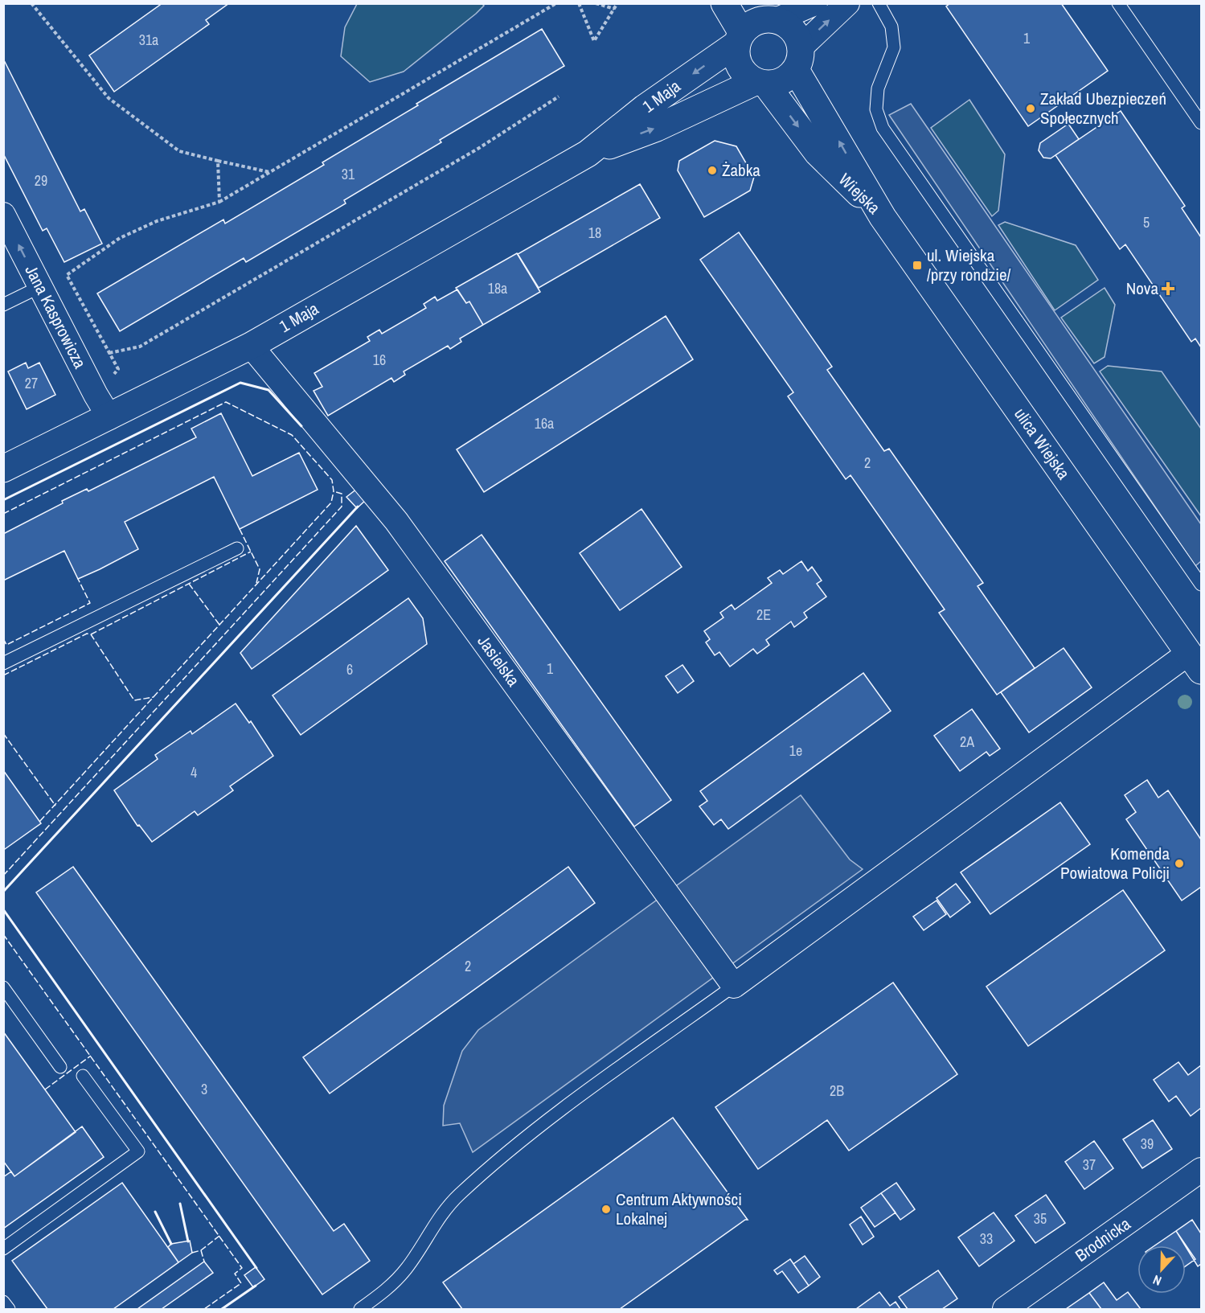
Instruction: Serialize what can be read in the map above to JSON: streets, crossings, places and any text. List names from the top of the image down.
{
  "streets": {
    "street": [
      "1 Maja",
      "Wiejska",
      "Jana Kasprowicza",
      "ulica Wiejska",
      "Jasielska",
      "Brodnicka"
    ]
  },
  "crossings": [
    ["1 Maja", "Wiejska"],
    ["1 Maja", "Jana Kasprowicza"],
    ["1 Maja", "Jasielska"],
    ["Wiejska", "ulica Wiejska"]
  ],
  "one_way": ["Jana Kasprowicza"],
  "places": {
    "other": [
      "Zakład Ubezpieczeń Społecznych",
      "Żabka",
      "Komenda Powiatowa Policji",
      "Centrum Aktywności Lokalnej"
    ],
    "transit": ["ul. Wiejska /przy rondzie/"],
    "health": ["Nova"]
  },
  "house_numbers": [
    "1",
    "31a",
    "31",
    "29",
    "5",
    "18",
    "18a",
    "16",
    "27",
    "16a",
    "2",
    "2E",
    "1",
    "6",
    "2A",
    "1e",
    "4",
    "2",
    "3",
    "2B",
    "39",
    "37",
    "35",
    "33"
  ],
  "north": "bottom"
}
